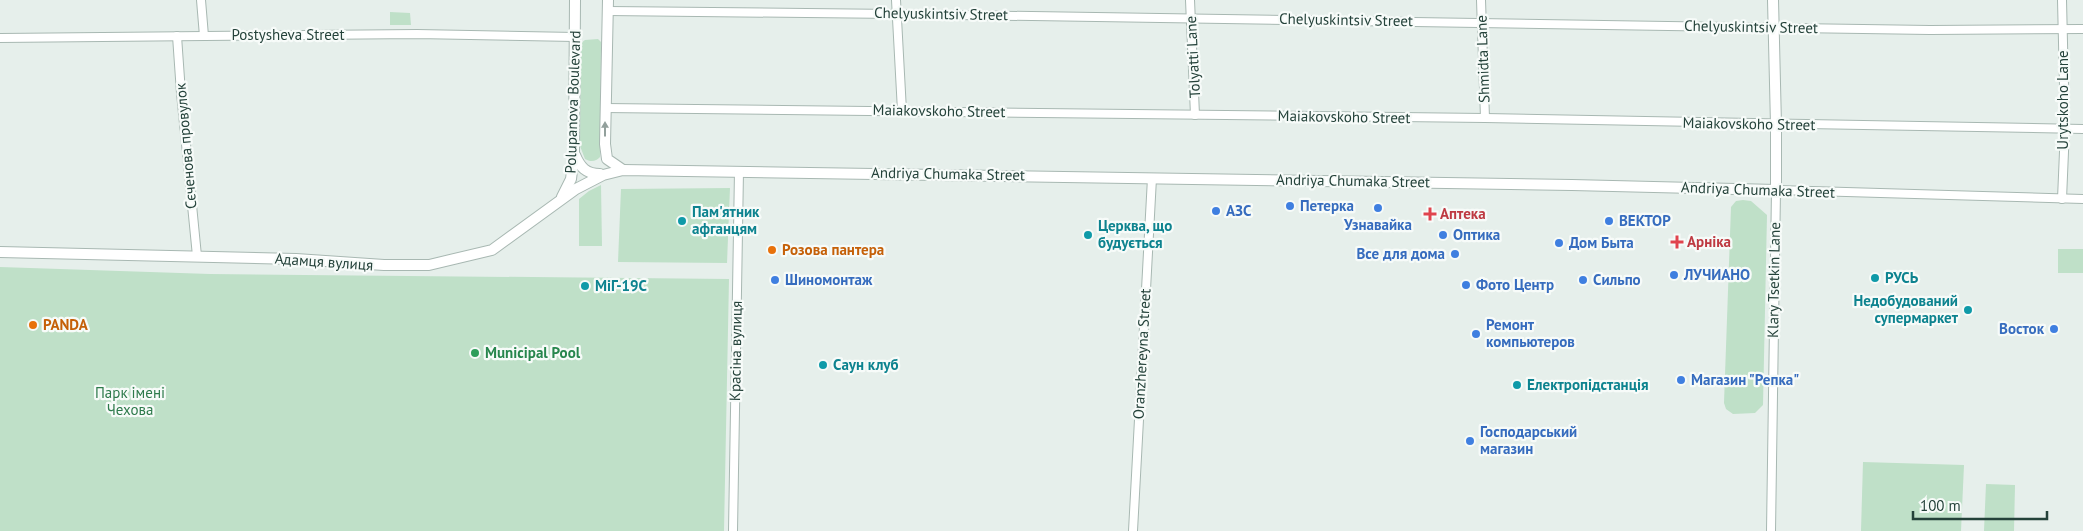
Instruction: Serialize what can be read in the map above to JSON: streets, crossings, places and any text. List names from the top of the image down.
{
  "streets": {
    "street": [
      "Chelyuskintsiv Street",
      "Postysheva Street",
      "Tolyatti Lane",
      "Shmidta Lane",
      "Urytskoho Lane",
      "Polupanova Boulevard",
      "Maiakovskoho Street",
      "Сєченова провулок",
      "Andriya Chumaka Street",
      "Адамця вулиця",
      "Klary Tsetkin Lane",
      "Красіна вулиця",
      "Oranzhereyna Street"
    ]
  },
  "crossings": [
    ["Chelyuskintsiv Street", "Tolyatti Lane"],
    ["Chelyuskintsiv Street", "Shmidta Lane"],
    ["Chelyuskintsiv Street", "Urytskoho Lane"],
    ["Chelyuskintsiv Street", "Klary Tsetkin Lane"],
    ["Postysheva Street", "Polupanova Boulevard"],
    ["Postysheva Street", "Сєченова провулок"],
    ["Tolyatti Lane", "Maiakovskoho Street"],
    ["Shmidta Lane", "Maiakovskoho Street"],
    ["Urytskoho Lane", "Maiakovskoho Street"],
    ["Urytskoho Lane", "Andriya Chumaka Street"],
    ["Polupanova Boulevard", "Адамця вулиця"],
    ["Maiakovskoho Street", "Klary Tsetkin Lane"],
    ["Сєченова провулок", "Адамця вулиця"],
    ["Andriya Chumaka Street", "Адамця вулиця"],
    ["Andriya Chumaka Street", "Klary Tsetkin Lane"],
    ["Andriya Chumaka Street", "Красіна вулиця"],
    ["Andriya Chumaka Street", "Oranzhereyna Street"]
  ],
  "parks": ["Парк імені Чехова"],
  "places": {
    "other": [
      "Петерка",
      "Узнавайка",
      "АЗС",
      "Пам'ятник афганцям",
      "ВЕКТОР",
      "Церква, що будується",
      "Оптика",
      "Дом Быта",
      "Розова пантера",
      "Все для дома",
      "ЛУЧИАНО",
      "РУСЬ",
      "Шиномонтаж",
      "Сильпо",
      "Фото Центр",
      "МіГ-19С",
      "Недобудований супермаркет",
      "PANDA",
      "Восток",
      "Ремонт компьютеров",
      "Municipal Pool",
      "Саун клуб",
      "Магазин \"Репка\"",
      "Електропідстанція",
      "Господарський магазин"
    ],
    "health": ["Аптека", "Арніка"]
  },
  "scale_bar": "100 m"
}
